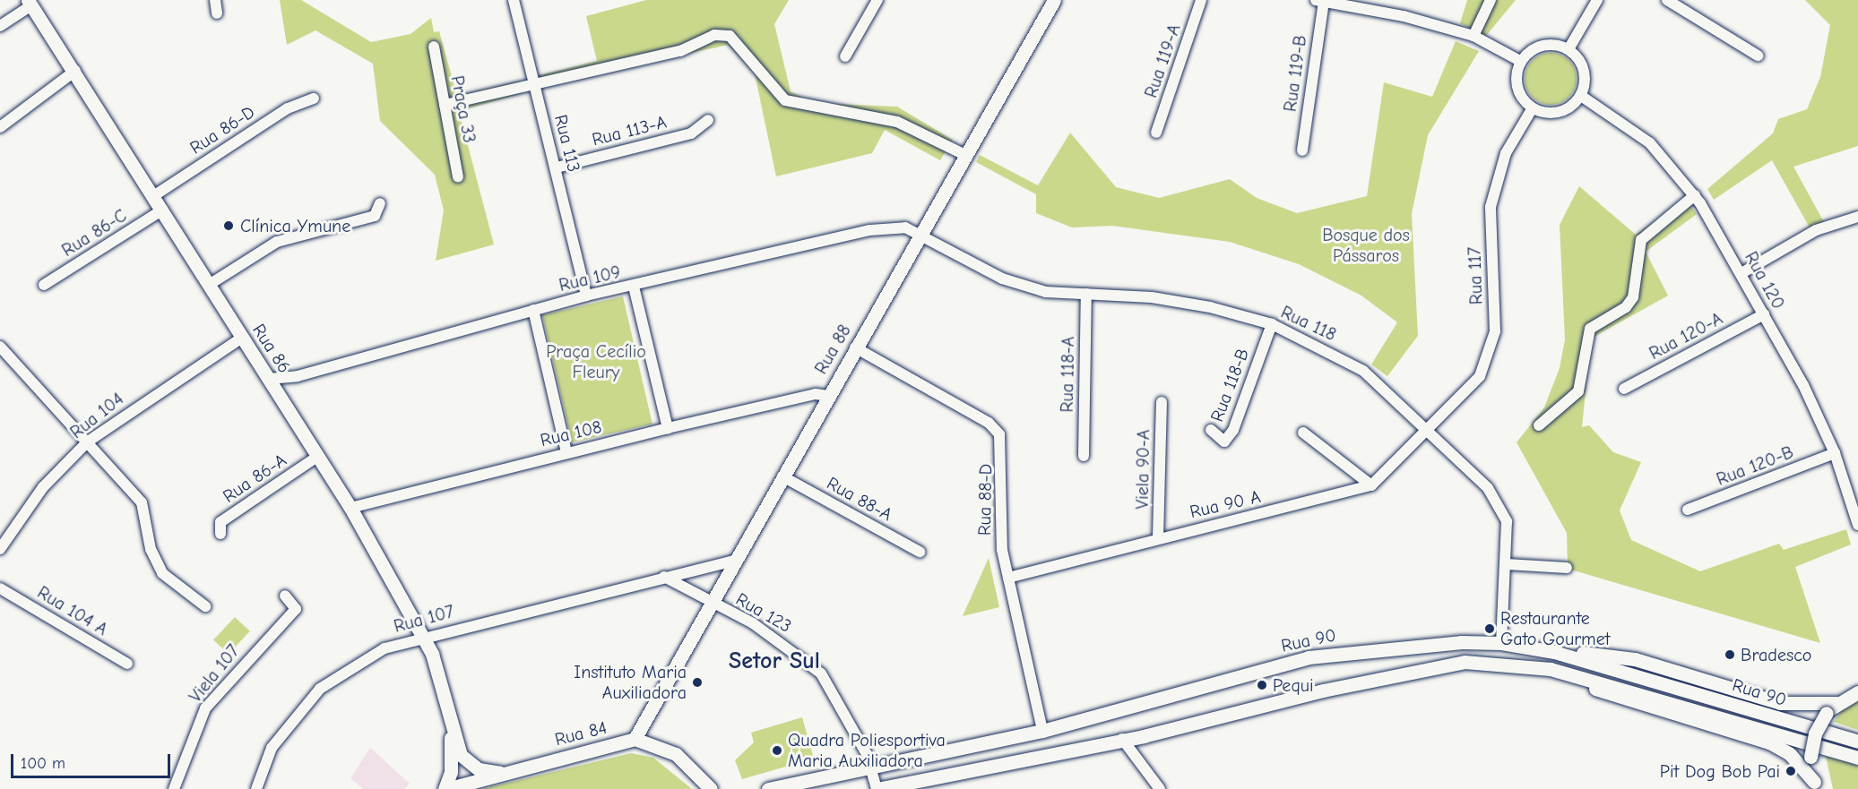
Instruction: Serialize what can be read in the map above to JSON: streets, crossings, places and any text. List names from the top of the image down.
{
  "streets": {
    "main road": [
      "Rua 86",
      "Rua 88",
      "Rua 90",
      "Rua 84"
    ],
    "street": [
      "Rua 119-A",
      "Rua 119-B",
      "Praça 33",
      "Rua 86-D",
      "Rua 113-A",
      "Rua 113",
      "Rua 86-C",
      "Rua 117",
      "Rua 109",
      "Rua 120",
      "Rua 118",
      "Rua 120-A",
      "Rua 118-A",
      "Rua 118-B",
      "Rua 104",
      "Rua 108",
      "Rua 120-B",
      "Viela 90-A",
      "Rua 86-A",
      "Rua 88-A",
      "Rua 88-D",
      "Rua 90 A",
      "Rua 104 A",
      "Rua 123",
      "Rua 107",
      "Viela 107"
    ]
  },
  "crossings": [
    ["Rua 86-D", "Rua 86"],
    ["Rua 113-A", "Rua 113"],
    ["Rua 113", "Rua 109"],
    ["Rua 86-C", "Rua 86"],
    ["Rua 117", "Rua 120"],
    ["Rua 117", "Rua 118"],
    ["Rua 109", "Rua 118"],
    ["Rua 109", "Rua 86"],
    ["Rua 109", "Rua 88"],
    ["Rua 120", "Rua 120-A"],
    ["Rua 120", "Rua 120-B"],
    ["Rua 118", "Rua 88"],
    ["Rua 118", "Rua 118-A"],
    ["Rua 118", "Rua 118-B"],
    ["Rua 118", "Rua 90"],
    ["Rua 86", "Rua 104"],
    ["Rua 86", "Rua 108"],
    ["Rua 86", "Rua 86-A"],
    ["Rua 86", "Rua 107"],
    ["Rua 86", "Rua 84"],
    ["Rua 88", "Rua 108"],
    ["Rua 88", "Rua 88-A"],
    ["Rua 88", "Rua 88-D"],
    ["Rua 88", "Rua 123"],
    ["Rua 88", "Rua 107"],
    ["Rua 88", "Rua 84"],
    ["Viela 90-A", "Rua 90 A"],
    ["Rua 88-D", "Rua 90 A"],
    ["Rua 88-D", "Rua 90"],
    ["Rua 123", "Rua 90"]
  ],
  "districts": ["Setor Sul"],
  "parks": ["Bosque dos Pássaros", "Praça Cecílio Fleury"],
  "places": [
    "Clínica Ymune",
    "Restaurante Gato Gourmet",
    "Bradesco",
    "Instituto Maria Auxiliadora",
    "Pequi",
    "Quadra Poliesportiva Maria Auxiliadora",
    "Pit Dog Bob Pai"
  ],
  "scale_bar": "100 m"
}
